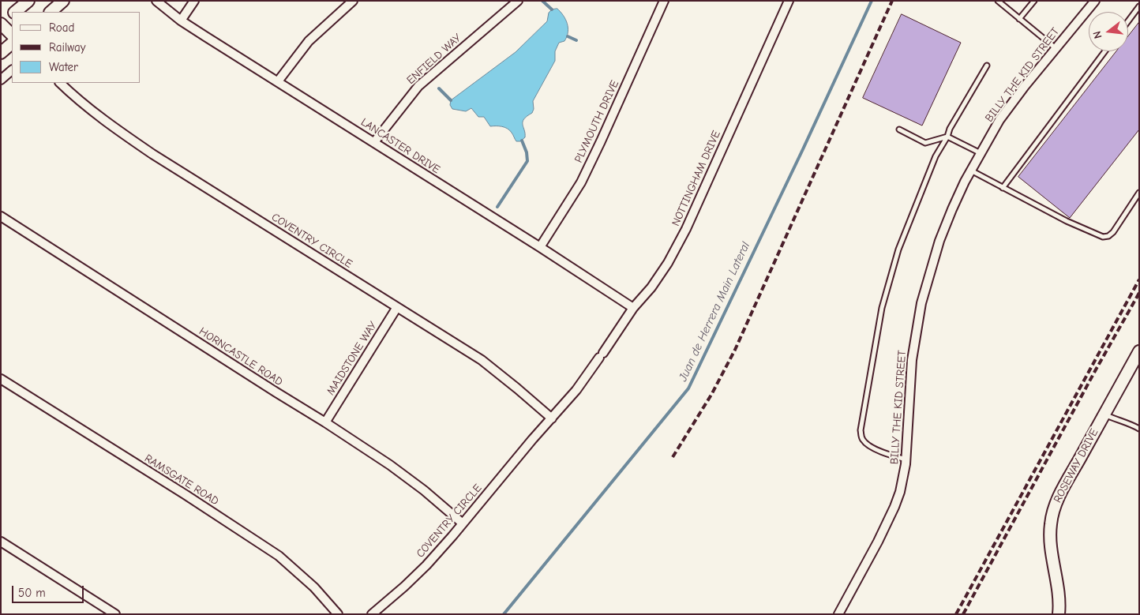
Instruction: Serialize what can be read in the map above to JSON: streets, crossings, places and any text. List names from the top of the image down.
{
  "streets": {
    "street": [
      "ENFIELD WAY",
      "BILLY THE KID STREET",
      "PLYMOUTH DRIVE",
      "LANCASTER DRIVE",
      "NOTTINGHAM DRIVE",
      "COVENTRY CIRCLE",
      "HORNCASTLE ROAD",
      "MAIDSTONE WAY",
      "ROSEWAY DRIVE",
      "RAMSGATE ROAD"
    ]
  },
  "crossings": [
    ["ENFIELD WAY", "LANCASTER DRIVE"],
    ["PLYMOUTH DRIVE", "LANCASTER DRIVE"],
    ["LANCASTER DRIVE", "NOTTINGHAM DRIVE"],
    ["NOTTINGHAM DRIVE", "COVENTRY CIRCLE"],
    ["COVENTRY CIRCLE", "HORNCASTLE ROAD"],
    ["COVENTRY CIRCLE", "MAIDSTONE WAY"],
    ["HORNCASTLE ROAD", "MAIDSTONE WAY"]
  ],
  "water": ["Juan de Herrera Main Lateral"],
  "legend": ["Road", "Railway", "Water"],
  "scale_bar": "50 m",
  "north": "left"
}
